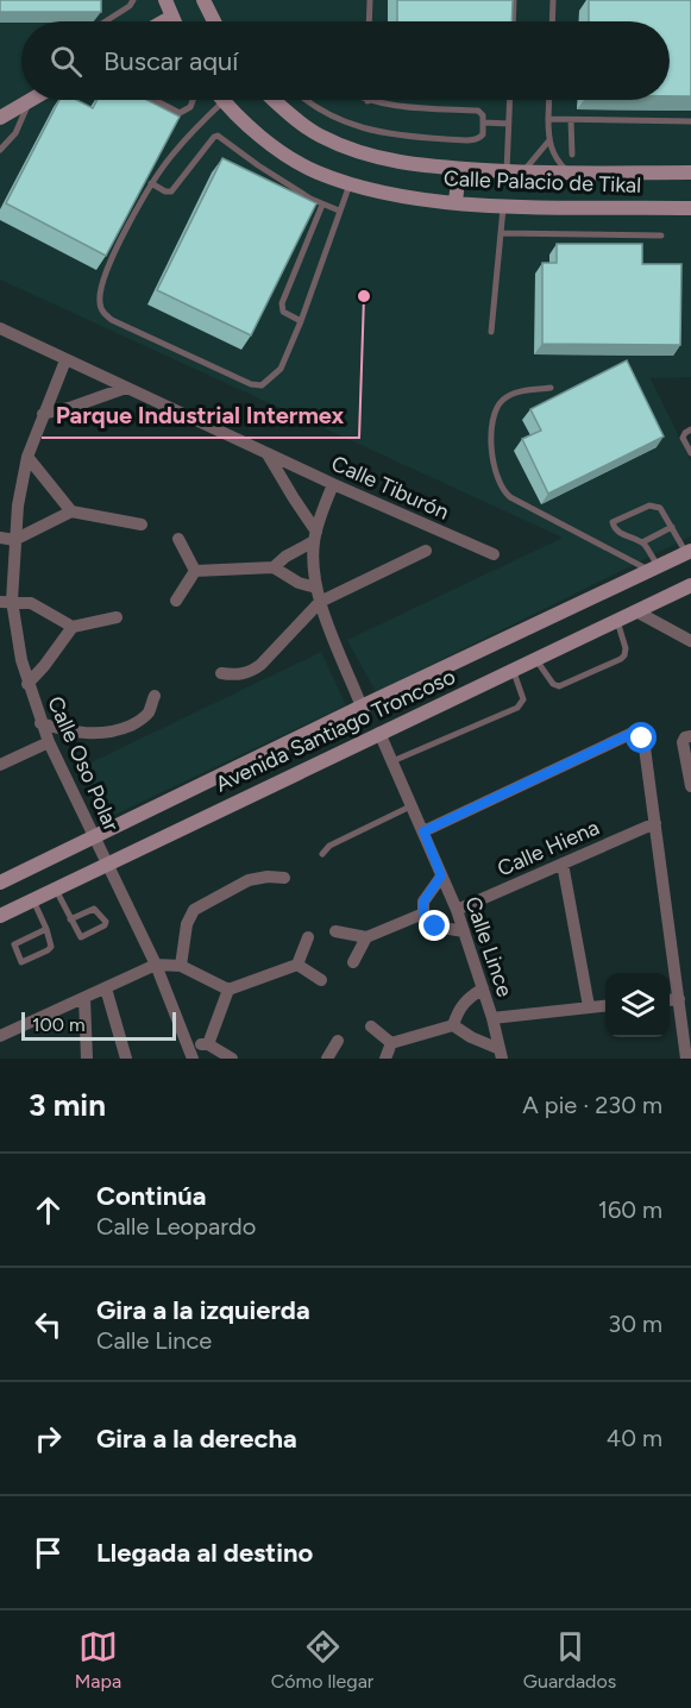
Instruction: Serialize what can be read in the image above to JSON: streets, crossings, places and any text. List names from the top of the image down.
{
  "streets": {
    "main road": ["Calle Palacio de Tikal", "Avenida Santiago Troncoso"],
    "street": [
      "Calle Tiburón",
      "Calle Oso Polar",
      "Calle Hiena",
      "Calle Lince"
    ]
  },
  "crossings": [
    ["Calle Tiburón", "Calle Oso Polar"],
    ["Avenida Santiago Troncoso", "Calle Oso Polar"],
    ["Avenida Santiago Troncoso", "Calle Lince"],
    ["Calle Hiena", "Calle Lince"]
  ],
  "places": ["Parque Industrial Intermex"],
  "scale_bar": "100 m",
  "page": {
    "search": "Buscar aquí",
    "scale": "100 m",
    "heading": ["3 min", "A pie · 230 m"],
    "list": [
      ["Continúa", "Calle Leopardo", "160 m"],
      ["Gira a la izquierda", "Calle Lince", "30 m"],
      ["Gira a la derecha", "40 m"],
      "Llegada al destino"
    ],
    "nav": ["Mapa", "Cómo llegar", "Guardados"]
  }
}
